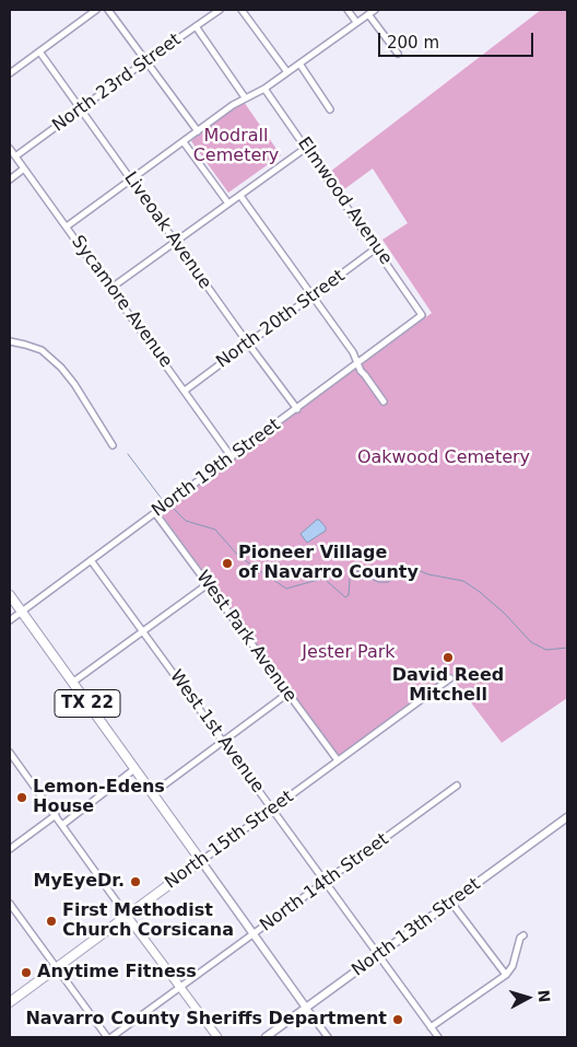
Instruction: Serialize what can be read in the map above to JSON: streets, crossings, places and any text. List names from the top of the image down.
{
  "streets": {
    "main road": ["TX 22", "North 15th Street"],
    "street": [
      "North 23rd Street",
      "Elmwood Avenue",
      "Liveoak Avenue",
      "Sycamore Avenue",
      "North 20th Street",
      "North 19th Street",
      "West Park Avenue",
      "West 1st Avenue",
      "North 14th Street",
      "North 13th Street"
    ]
  },
  "crossings": [
    ["North 23rd Street", "Liveoak Avenue"],
    ["North 23rd Street", "Sycamore Avenue"],
    ["Elmwood Avenue", "North 20th Street"],
    ["Elmwood Avenue", "North 19th Street"],
    ["Liveoak Avenue", "North 20th Street"],
    ["Liveoak Avenue", "North 19th Street"],
    ["Sycamore Avenue", "North 20th Street"],
    ["Sycamore Avenue", "North 19th Street"],
    ["North 19th Street", "West Park Avenue"],
    ["North 19th Street", "TX 22"],
    ["North 19th Street", "West 1st Avenue"],
    ["West Park Avenue", "North 15th Street"],
    ["TX 22", "North 15th Street"],
    ["West 1st Avenue", "North 15th Street"],
    ["West 1st Avenue", "North 14th Street"],
    ["West 1st Avenue", "North 13th Street"]
  ],
  "parks": ["Modrall Cemetery", "Oakwood Cemetery", "Jester Park"],
  "places": [
    "Pioneer Village of Navarro County",
    "David Reed Mitchell",
    "Lemon-Edens House",
    "MyEyeDr.",
    "First Methodist Church Corsicana",
    "Anytime Fitness",
    "Navarro County Sheriffs Department"
  ],
  "scale_bar": "200 m",
  "north": "right"
}
